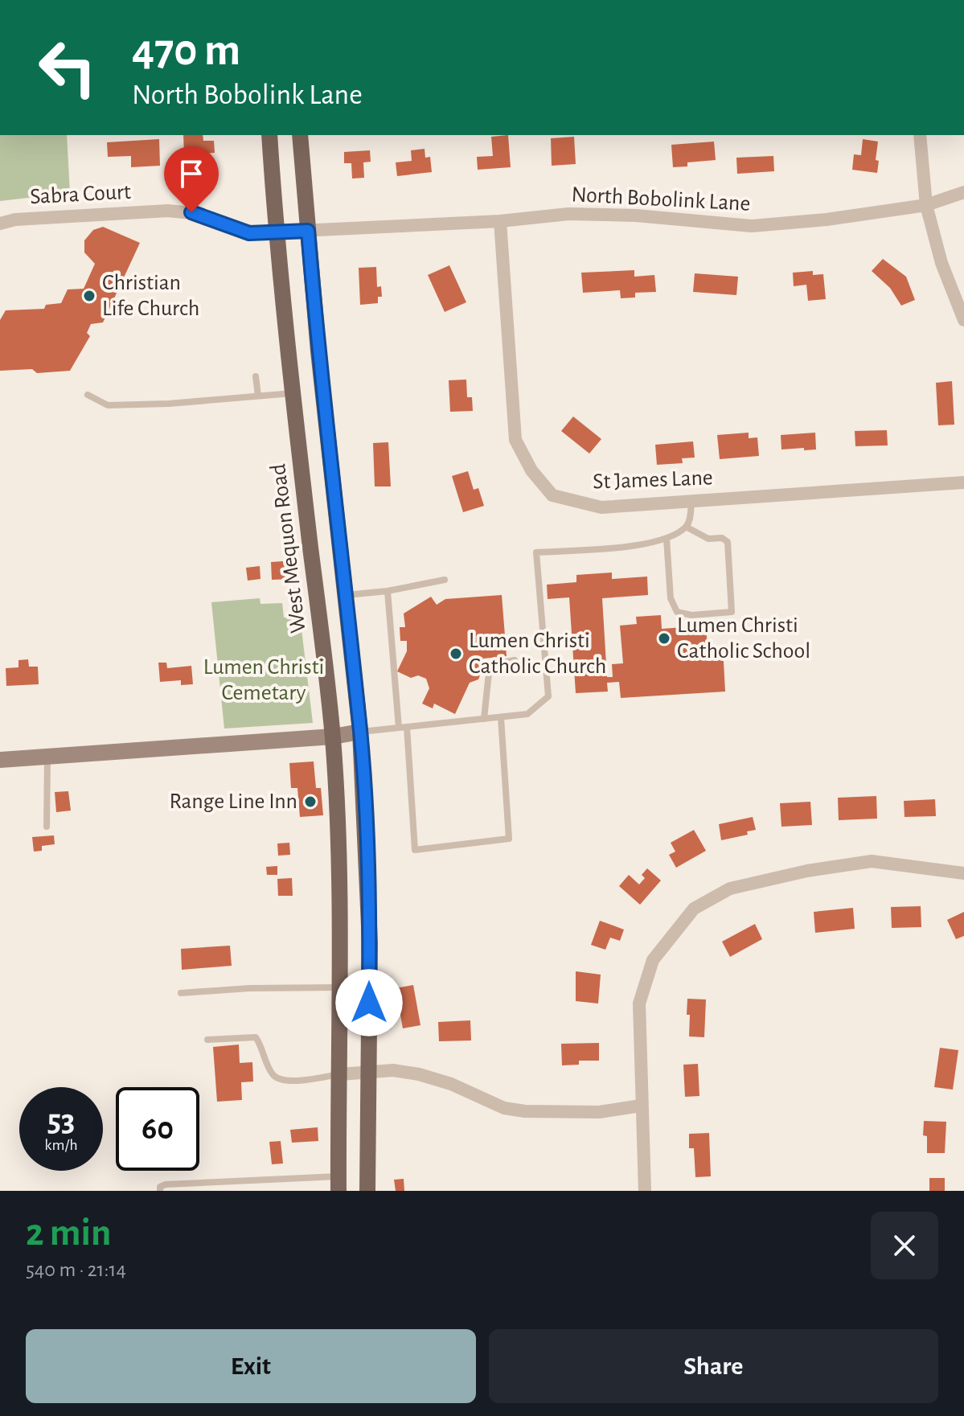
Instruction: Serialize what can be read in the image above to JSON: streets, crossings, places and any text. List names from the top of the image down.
{
  "streets": {
    "main road": ["West Mequon Road"],
    "street": ["Sabra Court", "North Bobolink Lane", "St James Lane"]
  },
  "crossings": [
    ["Sabra Court", "North Bobolink Lane"],
    ["Sabra Court", "West Mequon Road"],
    ["North Bobolink Lane", "St James Lane"],
    ["North Bobolink Lane", "West Mequon Road"]
  ],
  "parks": ["Lumen Christi Cemetary"],
  "places": [
    "Christian Life Church",
    "Lumen Christi Catholic School",
    "Lumen Christi Catholic Church",
    "Range Line Inn"
  ],
  "page": {
    "turn": ["470 m", "North Bobolink Lane"],
    "speed": "53 km/h",
    "limit": "60",
    "heading": ["2 min", "540 m · 21:14"],
    "buttons": ["Exit", "Share"]
  }
}
